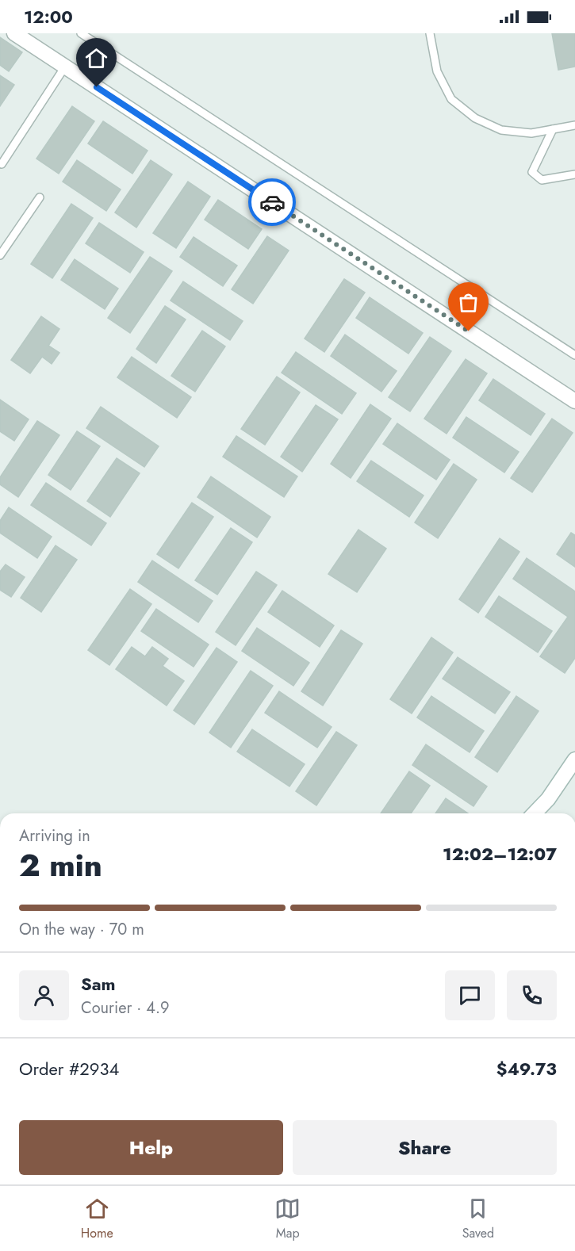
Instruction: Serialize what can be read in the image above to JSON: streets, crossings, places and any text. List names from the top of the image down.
{
  "page": {
    "status": "12:00",
    "heading": ["2 min", "Arriving in", "12:02–12:07"],
    "panel": [
      "Sam",
      "Courier · 4.9",
      "Order #2934",
      "$49.73"
    ],
    "bar": "On the way · 70 m",
    "buttons": ["Help", "Share"],
    "tabs": ["Home", "Map", "Saved"]
  }
}
